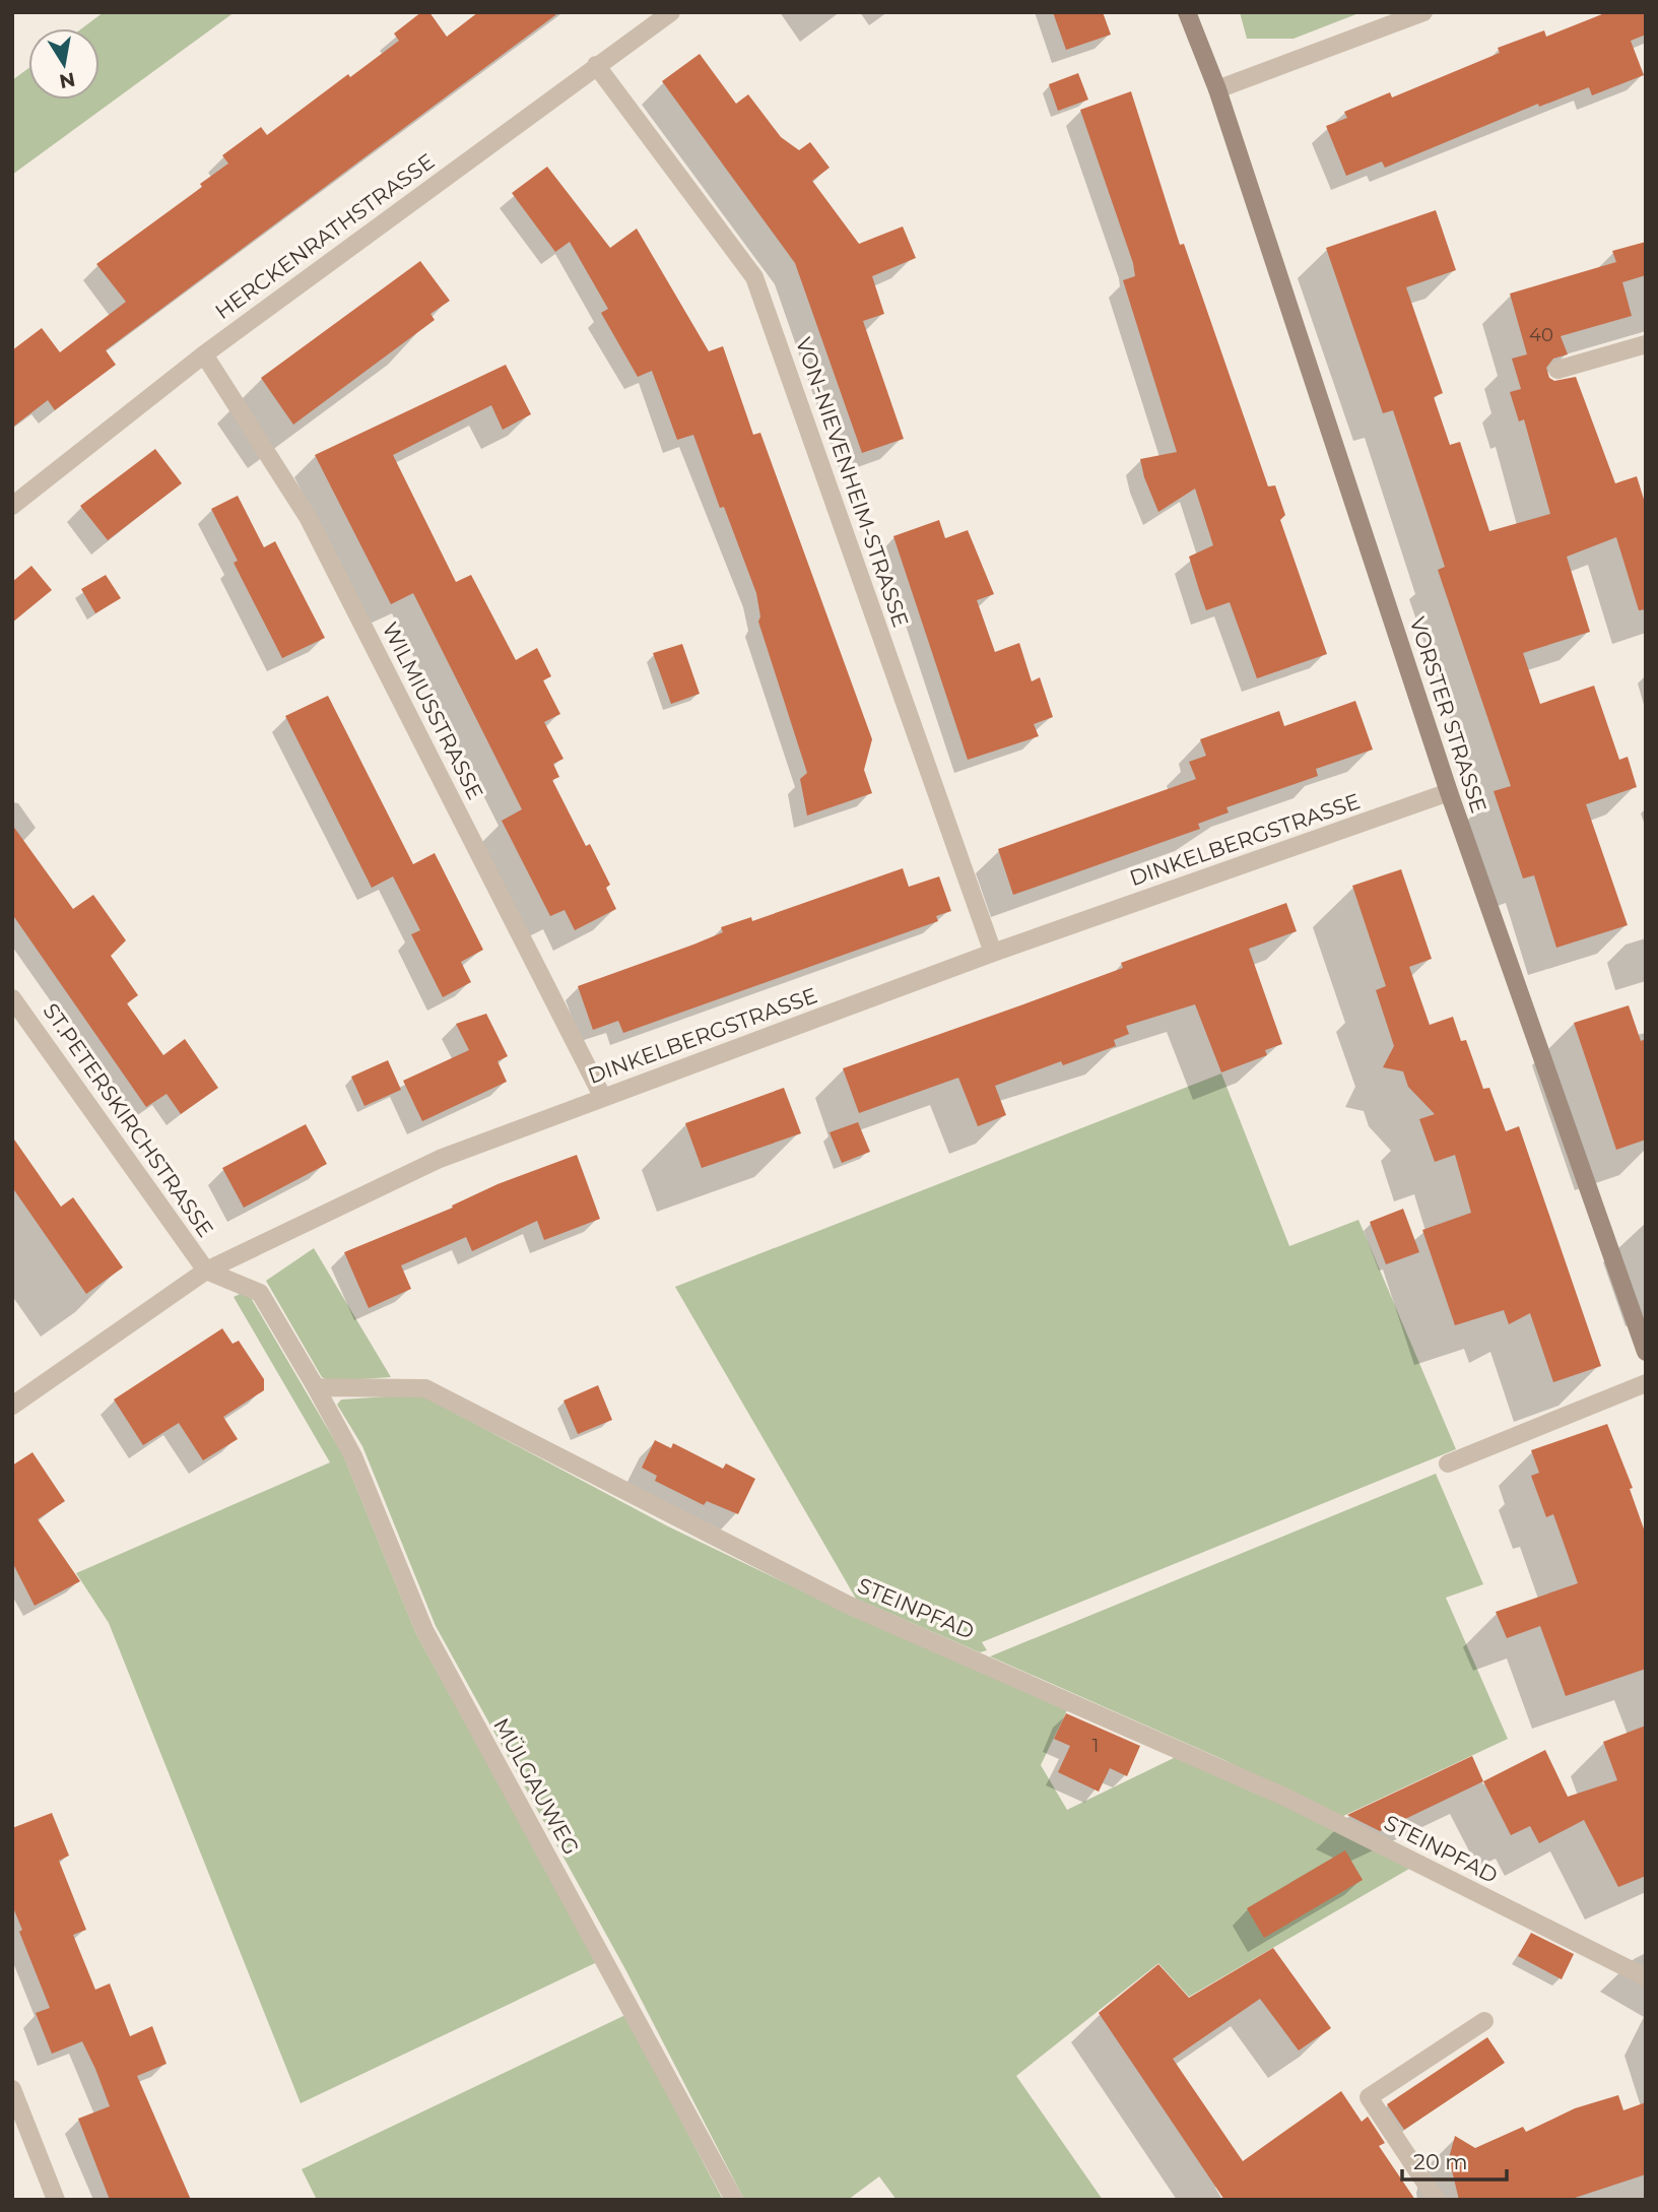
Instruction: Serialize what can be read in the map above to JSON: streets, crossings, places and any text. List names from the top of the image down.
{
  "streets": {
    "main road": ["VORSTER STRASSE"],
    "street": [
      "HERCKENRATHSTRASSE",
      "VON-NIEVENHEIM-STRASSE",
      "WILMIUSSTRASSE",
      "DINKELBERGSTRASSE",
      "ST.PETERSKIRCHSTRASSE",
      "STEINPFAD",
      "MÜLGAUWEG"
    ]
  },
  "crossings": [
    ["HERCKENRATHSTRASSE", "VON-NIEVENHEIM-STRASSE"],
    ["HERCKENRATHSTRASSE", "WILMIUSSTRASSE"],
    ["VON-NIEVENHEIM-STRASSE", "DINKELBERGSTRASSE"],
    ["WILMIUSSTRASSE", "DINKELBERGSTRASSE"],
    ["VORSTER STRASSE", "DINKELBERGSTRASSE"],
    ["DINKELBERGSTRASSE", "ST.PETERSKIRCHSTRASSE"],
    ["STEINPFAD", "MÜLGAUWEG"]
  ],
  "house_numbers": ["40", "1"],
  "scale_bar": "20 m",
  "north": "bottom"
}
